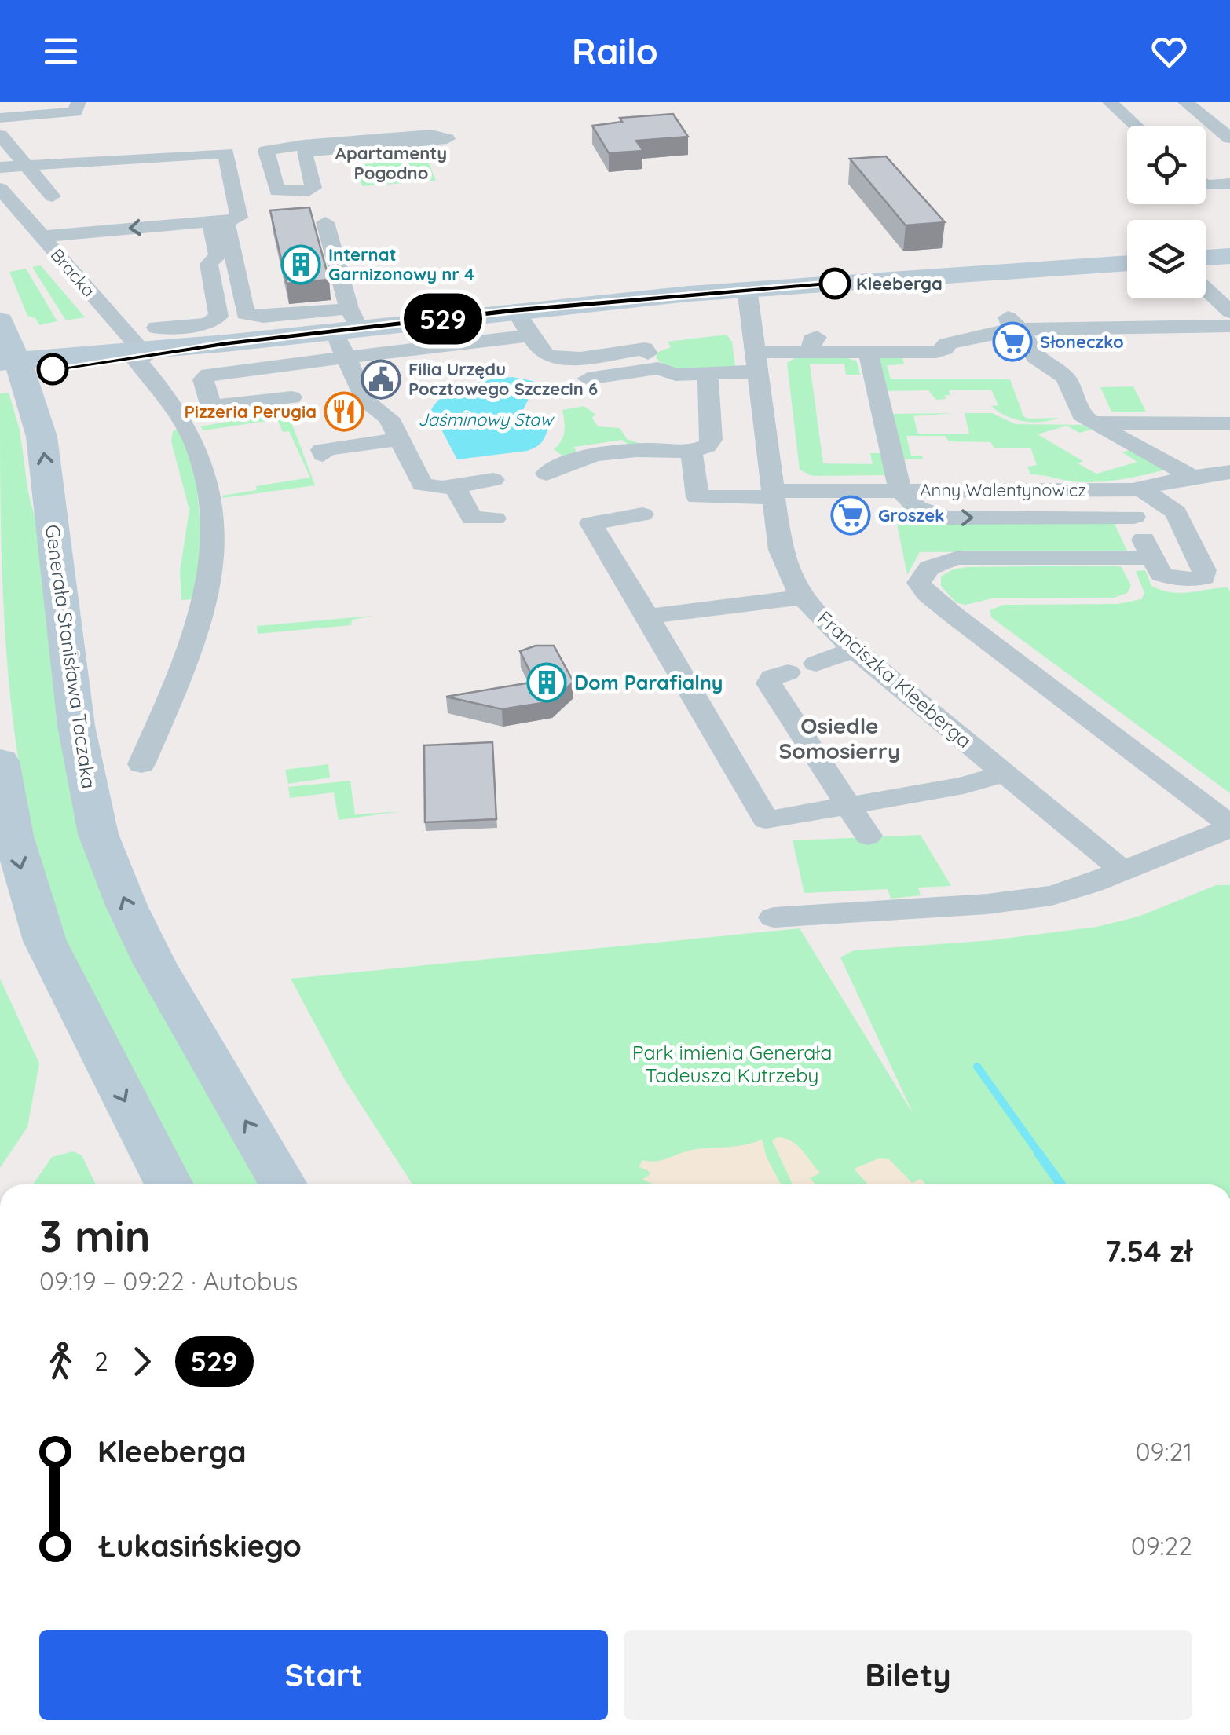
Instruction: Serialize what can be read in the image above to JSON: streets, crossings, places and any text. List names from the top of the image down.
{
  "streets": {
    "main road": ["Generała Stanisława Taczaka"],
    "street": ["Bracka", "Anny Walentynowicz", "Franciszka Kleeberga"]
  },
  "crossings": [
    ["Anny Walentynowicz", "Franciszka Kleeberga"]
  ],
  "districts": ["Apartamenty Pogodno", "Osiedle Somosierry"],
  "water": ["Jaśminowy Staw"],
  "parks": ["Park imienia Generała Tadeusza Kutrzeby"],
  "places": {
    "building": ["Internat Garnizonowy nr 4", "Dom Parafialny"],
    "other": ["Kleeberga"],
    "supermarket": ["Słoneczko", "Groszek"],
    "public building": ["Filia Urzędu Pocztowego Szczecin 6"],
    "restaurant": ["Pizzeria Perugia"]
  },
  "lines": ["bus line 529"],
  "page": {
    "header": "Railo",
    "on_map": "529",
    "heading": ["3 min", "09:19 – 09:22 · Autobus", "7.54 zł"],
    "legs": ["2", "529"],
    "list": [
      {
        "name": "Kleeberga",
        "value": "09:21"
      },
      {
        "name": "Łukasińskiego",
        "value": "09:22"
      }
    ],
    "buttons": ["Start", "Bilety"]
  }
}
